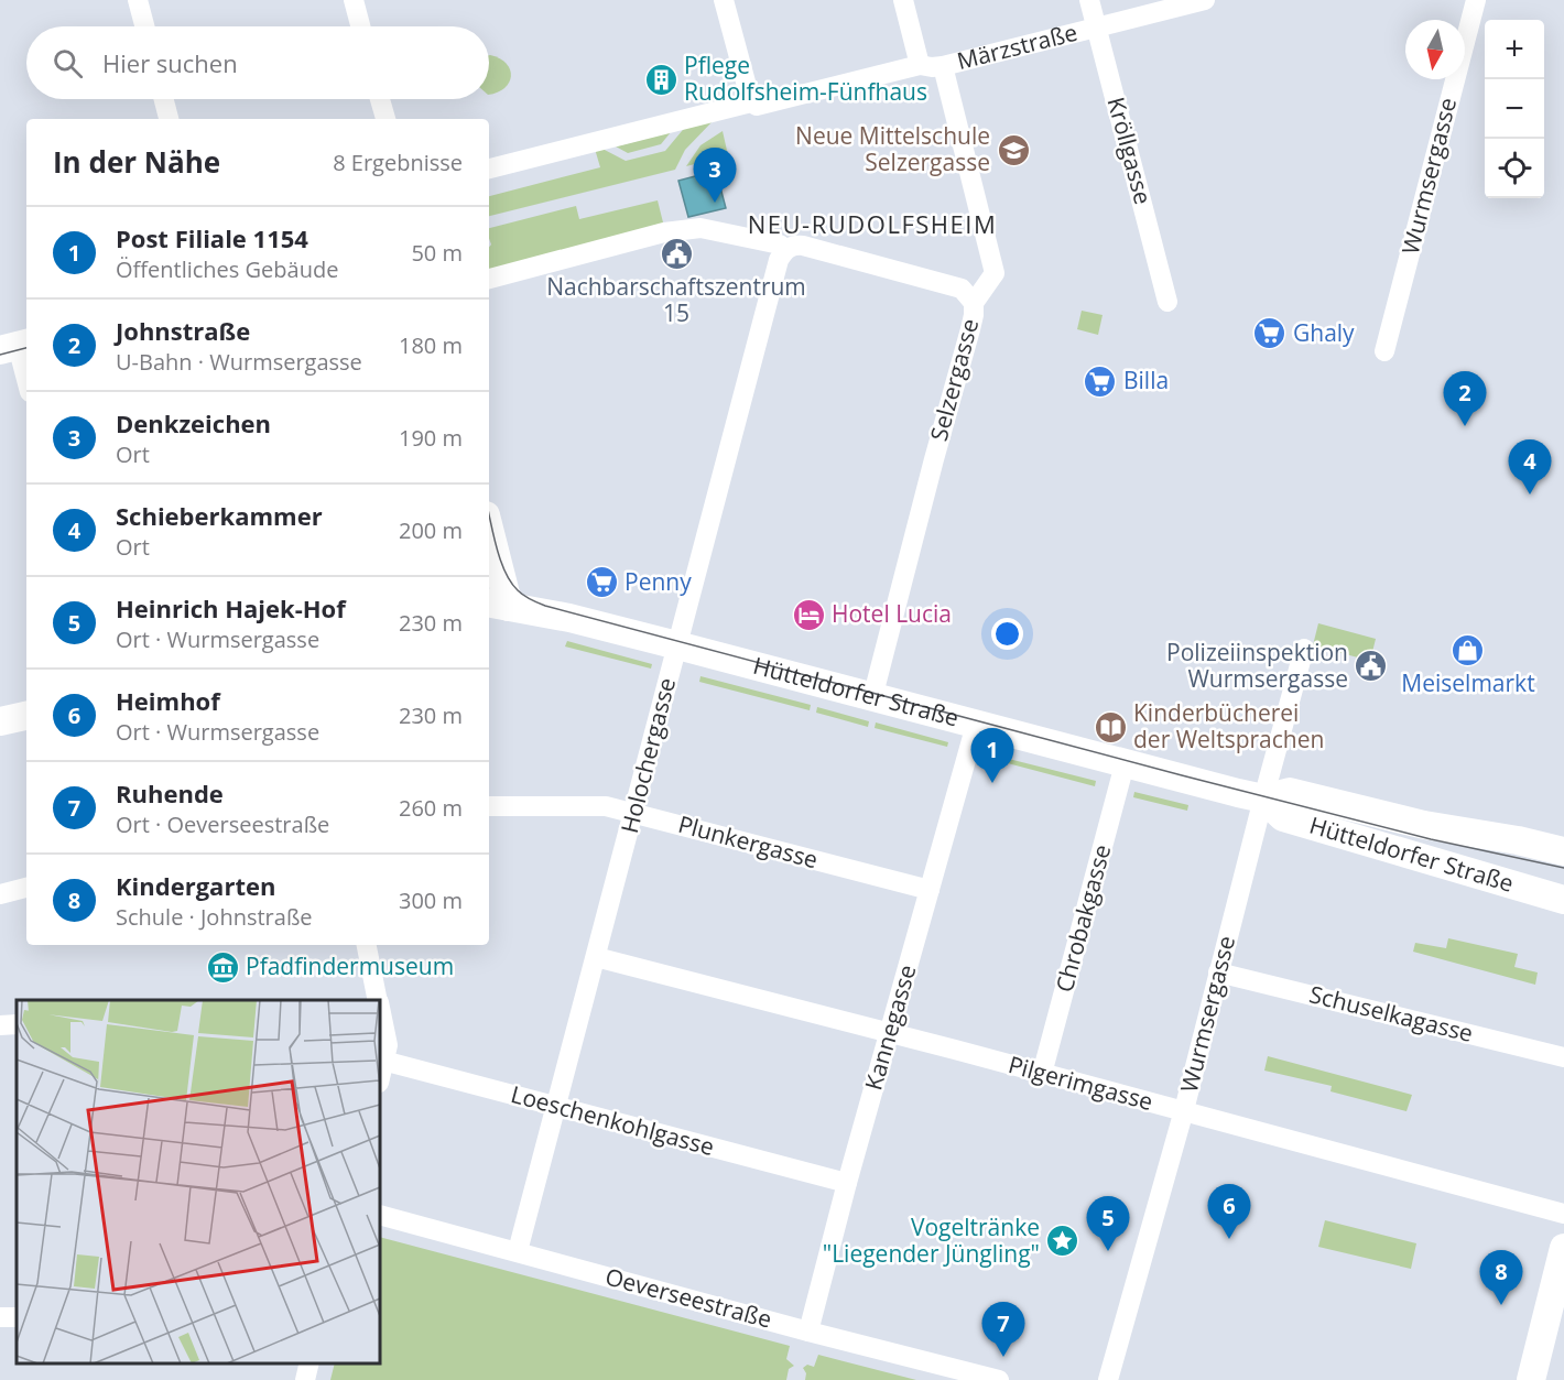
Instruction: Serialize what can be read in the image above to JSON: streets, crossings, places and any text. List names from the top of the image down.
{
  "streets": {
    "main road": ["Hütteldorfer Straße"],
    "street": [
      "Märzstraße",
      "Kröllgasse",
      "Wurmsergasse",
      "Selzergasse",
      "Holochergasse",
      "Plunkergasse",
      "Chrobakgasse",
      "Schuselkagasse",
      "Kannegasse",
      "Pilgerimgasse",
      "Loeschenkohlgasse",
      "Oeverseestraße"
    ]
  },
  "crossings": [
    ["Märzstraße", "Kröllgasse"],
    ["Märzstraße", "Selzergasse"],
    ["Wurmsergasse", "Hütteldorfer Straße"],
    ["Wurmsergasse", "Schuselkagasse"],
    ["Wurmsergasse", "Pilgerimgasse"],
    ["Selzergasse", "Hütteldorfer Straße"],
    ["Hütteldorfer Straße", "Holochergasse"],
    ["Hütteldorfer Straße", "Chrobakgasse"],
    ["Hütteldorfer Straße", "Kannegasse"],
    ["Holochergasse", "Plunkergasse"],
    ["Holochergasse", "Pilgerimgasse"],
    ["Holochergasse", "Loeschenkohlgasse"],
    ["Holochergasse", "Oeverseestraße"],
    ["Plunkergasse", "Kannegasse"],
    ["Chrobakgasse", "Pilgerimgasse"],
    ["Kannegasse", "Pilgerimgasse"],
    ["Kannegasse", "Loeschenkohlgasse"],
    ["Kannegasse", "Oeverseestraße"]
  ],
  "districts": ["NEU-RUDOLFSHEIM"],
  "places": {
    "building": ["Pflege Rudolfsheim-Fünfhaus"],
    "school or university": ["Neue Mittelschule Selzergasse"],
    "public building": ["Nachbarschaftszentrum 15", "Polizeiinspektion Wurmsergasse"],
    "supermarket": ["Ghaly", "Billa", "Penny"],
    "hotel": ["Hotel Lucia"],
    "shop": ["Meiselmarkt"],
    "library": ["Kinderbücherei der Weltsprachen"],
    "museum": ["Pfadfindermuseum"],
    "place": ["Vogeltränke \"Liegender Jüngling\""]
  },
  "north": "bottom",
  "page": {
    "map_buttons": ["+", "−"],
    "search": "Hier suchen",
    "heading": ["In der Nähe", "8 Ergebnisse"],
    "pins": [
      "3",
      "2",
      "4",
      "1",
      "6",
      "5",
      "8",
      "7"
    ],
    "list": [
      {
        "mark": "1",
        "name": "Post Filiale 1154",
        "note": "Öffentliches Gebäude",
        "value": "50 m"
      },
      {
        "mark": "2",
        "name": "Johnstraße",
        "note": "U-Bahn · Wurmsergasse",
        "value": "180 m"
      },
      {
        "mark": "3",
        "name": "Denkzeichen",
        "note": "Ort",
        "value": "190 m"
      },
      {
        "mark": "4",
        "name": "Schieberkammer",
        "note": "Ort",
        "value": "200 m"
      },
      {
        "mark": "5",
        "name": "Heinrich Hajek-Hof",
        "note": "Ort · Wurmsergasse",
        "value": "230 m"
      },
      {
        "mark": "6",
        "name": "Heimhof",
        "note": "Ort · Wurmsergasse",
        "value": "230 m"
      },
      {
        "mark": "7",
        "name": "Ruhende",
        "note": "Ort · Oeverseestraße",
        "value": "260 m"
      },
      {
        "mark": "8",
        "name": "Kindergarten",
        "note": "Schule · Johnstraße",
        "value": "300 m"
      }
    ]
  }
}
